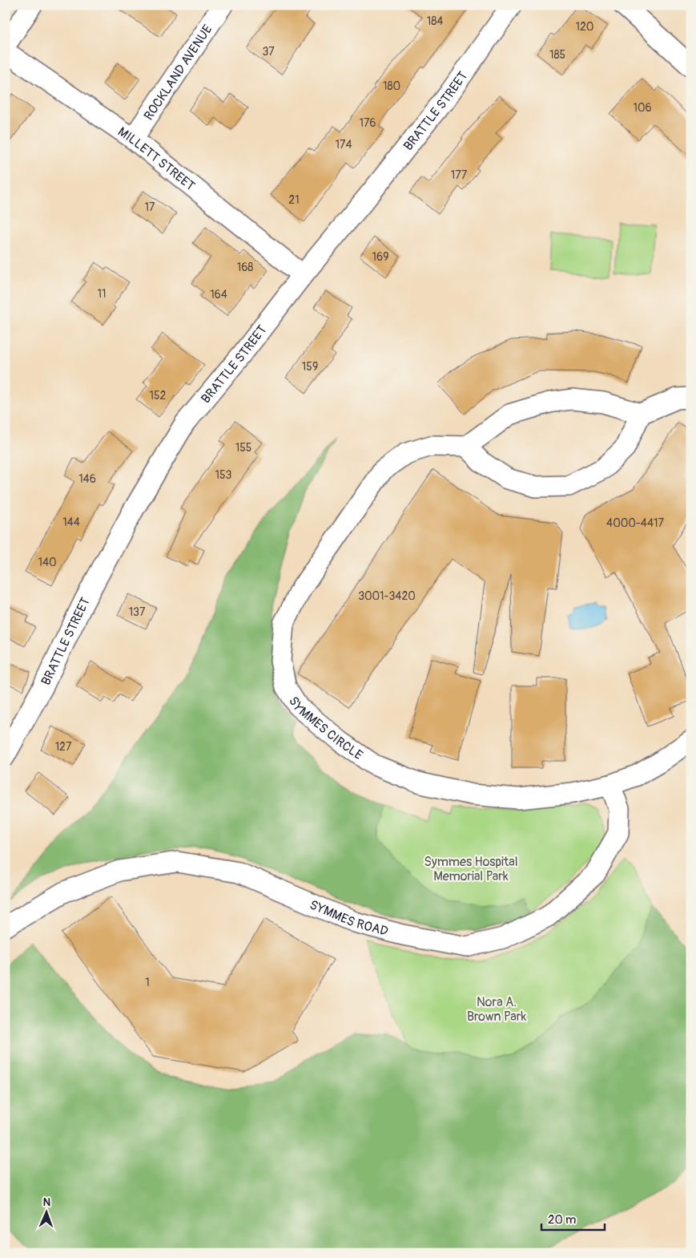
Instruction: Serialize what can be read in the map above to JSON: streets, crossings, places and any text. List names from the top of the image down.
{
  "streets": {
    "street": [
      "ROCKLAND AVENUE",
      "BRATTLE STREET",
      "MILLETT STREET",
      "SYMMES CIRCLE",
      "SYMMES ROAD"
    ]
  },
  "crossings": [
    ["ROCKLAND AVENUE", "MILLETT STREET"],
    ["BRATTLE STREET", "MILLETT STREET"],
    ["SYMMES CIRCLE", "SYMMES ROAD"]
  ],
  "parks": ["Symmes Hospital Memorial Park", "Nora A. Brown Park"],
  "house_numbers": [
    "184",
    "120",
    "37",
    "185",
    "180",
    "106",
    "176",
    "174",
    "177",
    "21",
    "17",
    "169",
    "168",
    "11",
    "164",
    "159",
    "152",
    "155",
    "153",
    "146",
    "144",
    "4000-4417",
    "140",
    "3001-3420",
    "137",
    "127",
    "1"
  ],
  "scale_bar": "20 m",
  "north": "top"
}
